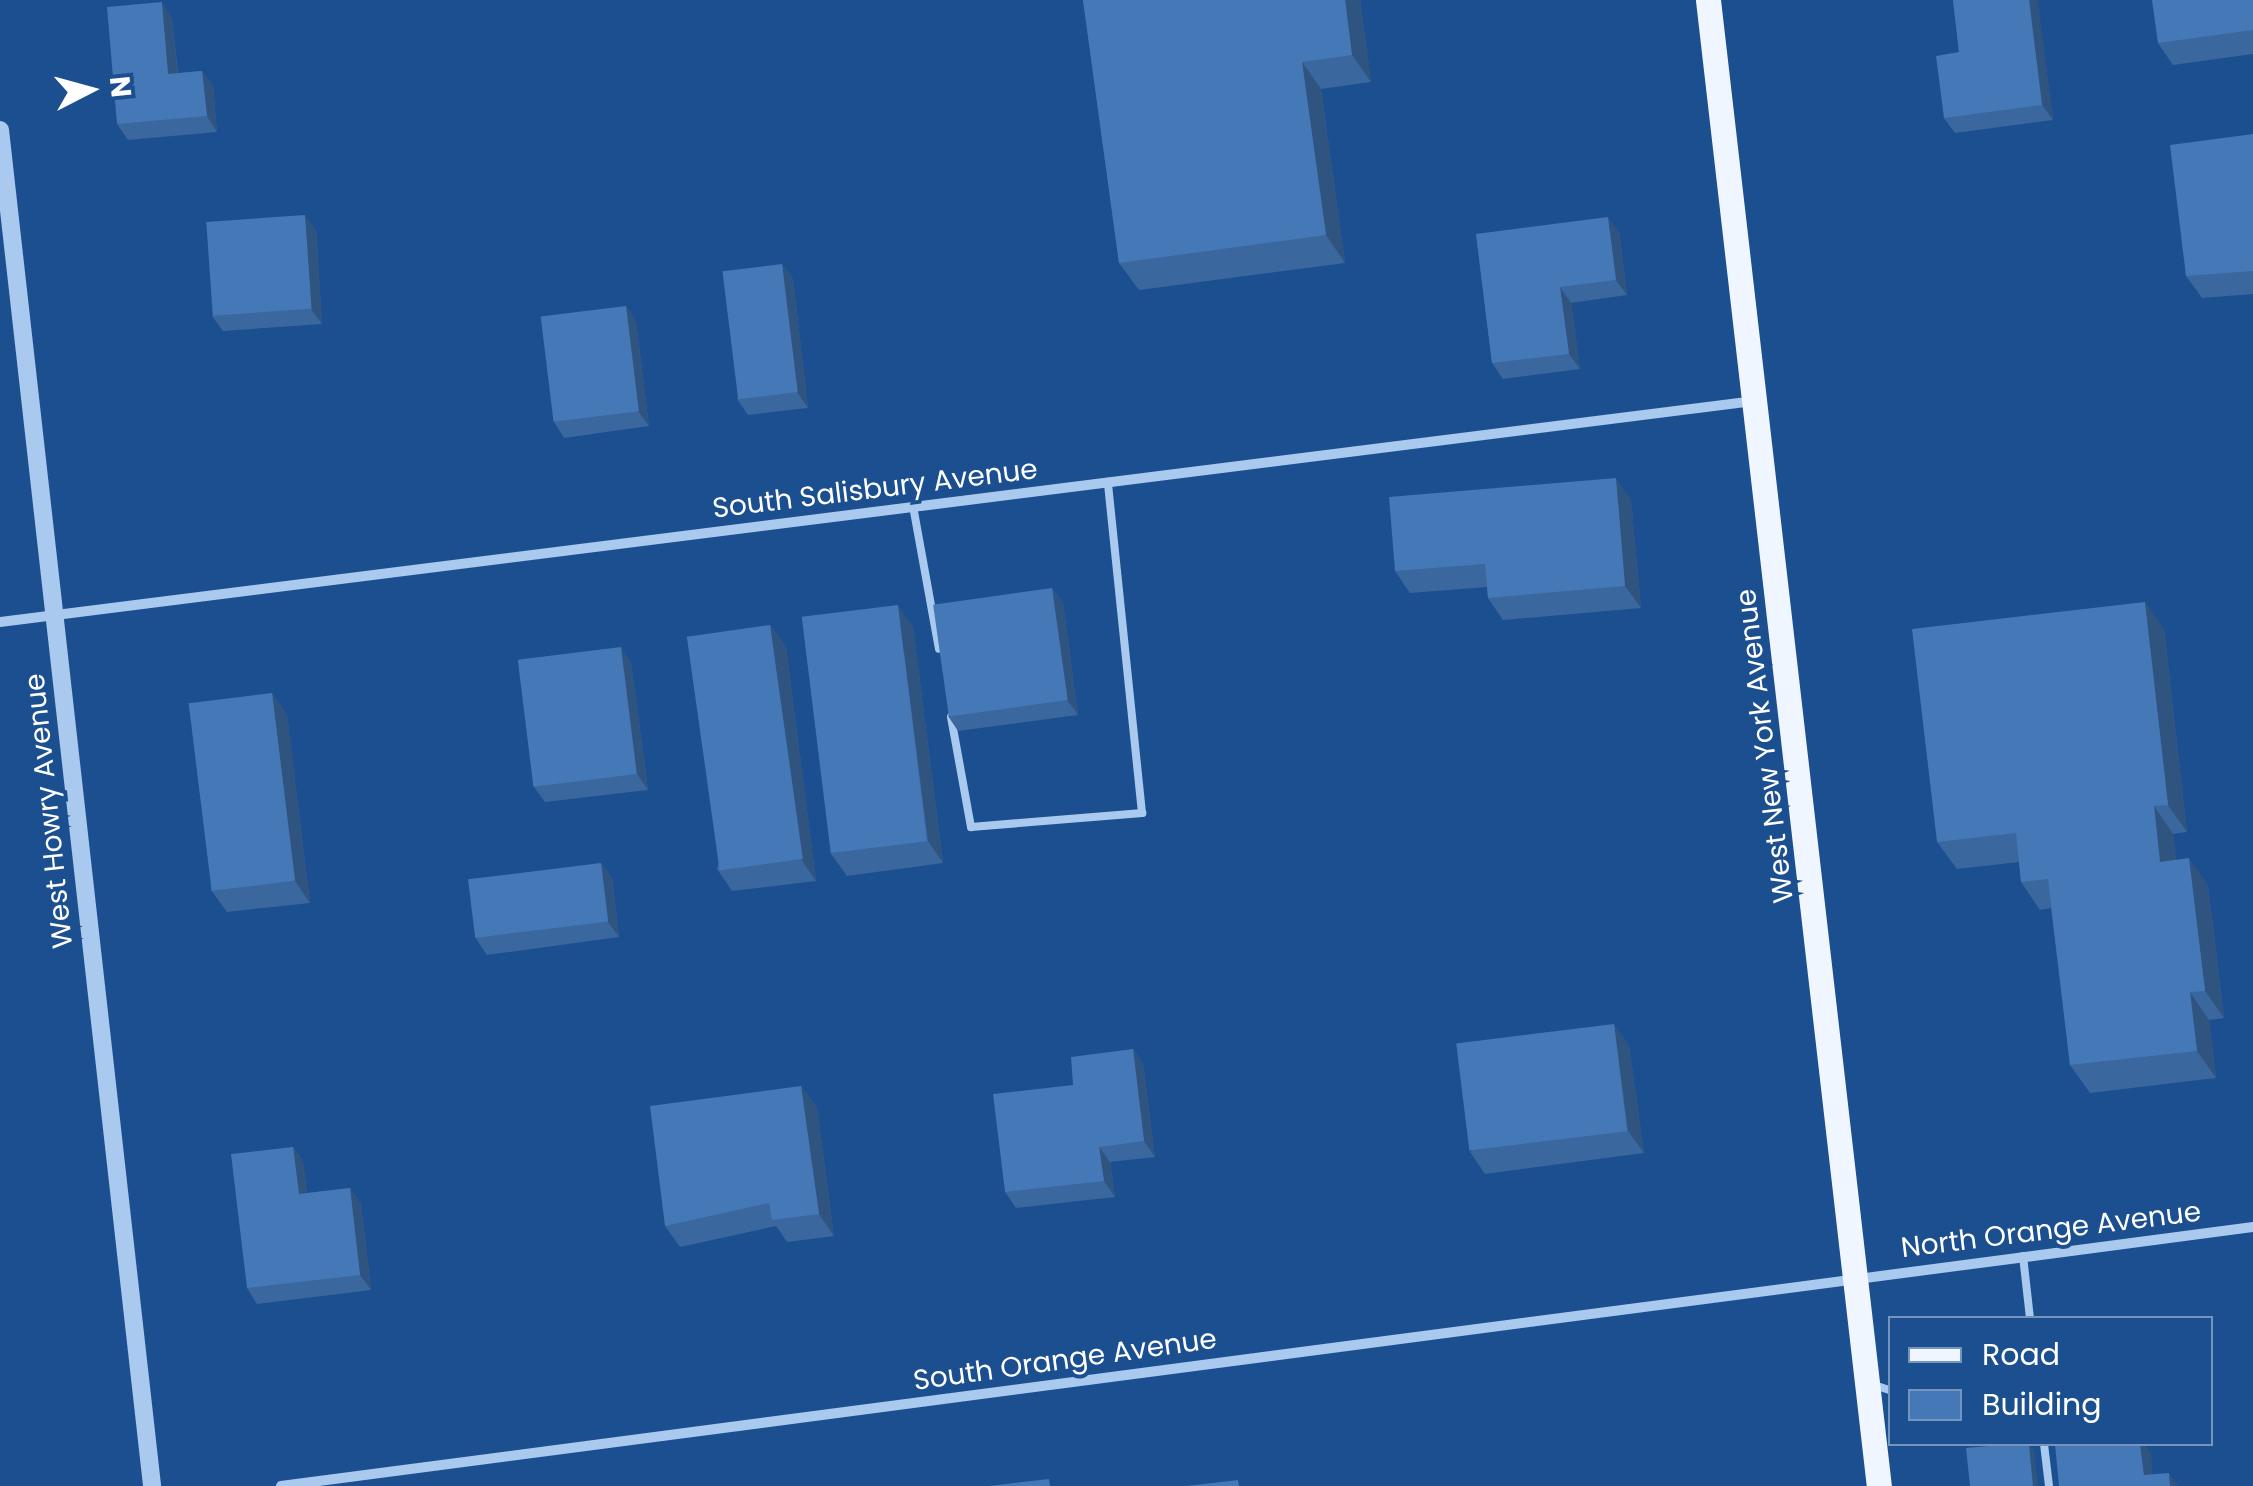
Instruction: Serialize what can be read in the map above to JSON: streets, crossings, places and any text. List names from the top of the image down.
{
  "streets": {
    "main road": ["West New York Avenue"],
    "street": [
      "South Salisbury Avenue",
      "West Howry Avenue",
      "North Orange Avenue",
      "South Orange Avenue"
    ]
  },
  "crossings": [
    ["South Salisbury Avenue", "West New York Avenue"],
    ["South Salisbury Avenue", "West Howry Avenue"],
    ["West New York Avenue", "North Orange Avenue"],
    ["West New York Avenue", "South Orange Avenue"],
    ["North Orange Avenue", "South Orange Avenue"]
  ],
  "legend": ["Road", "Building"],
  "north": "right"
}
